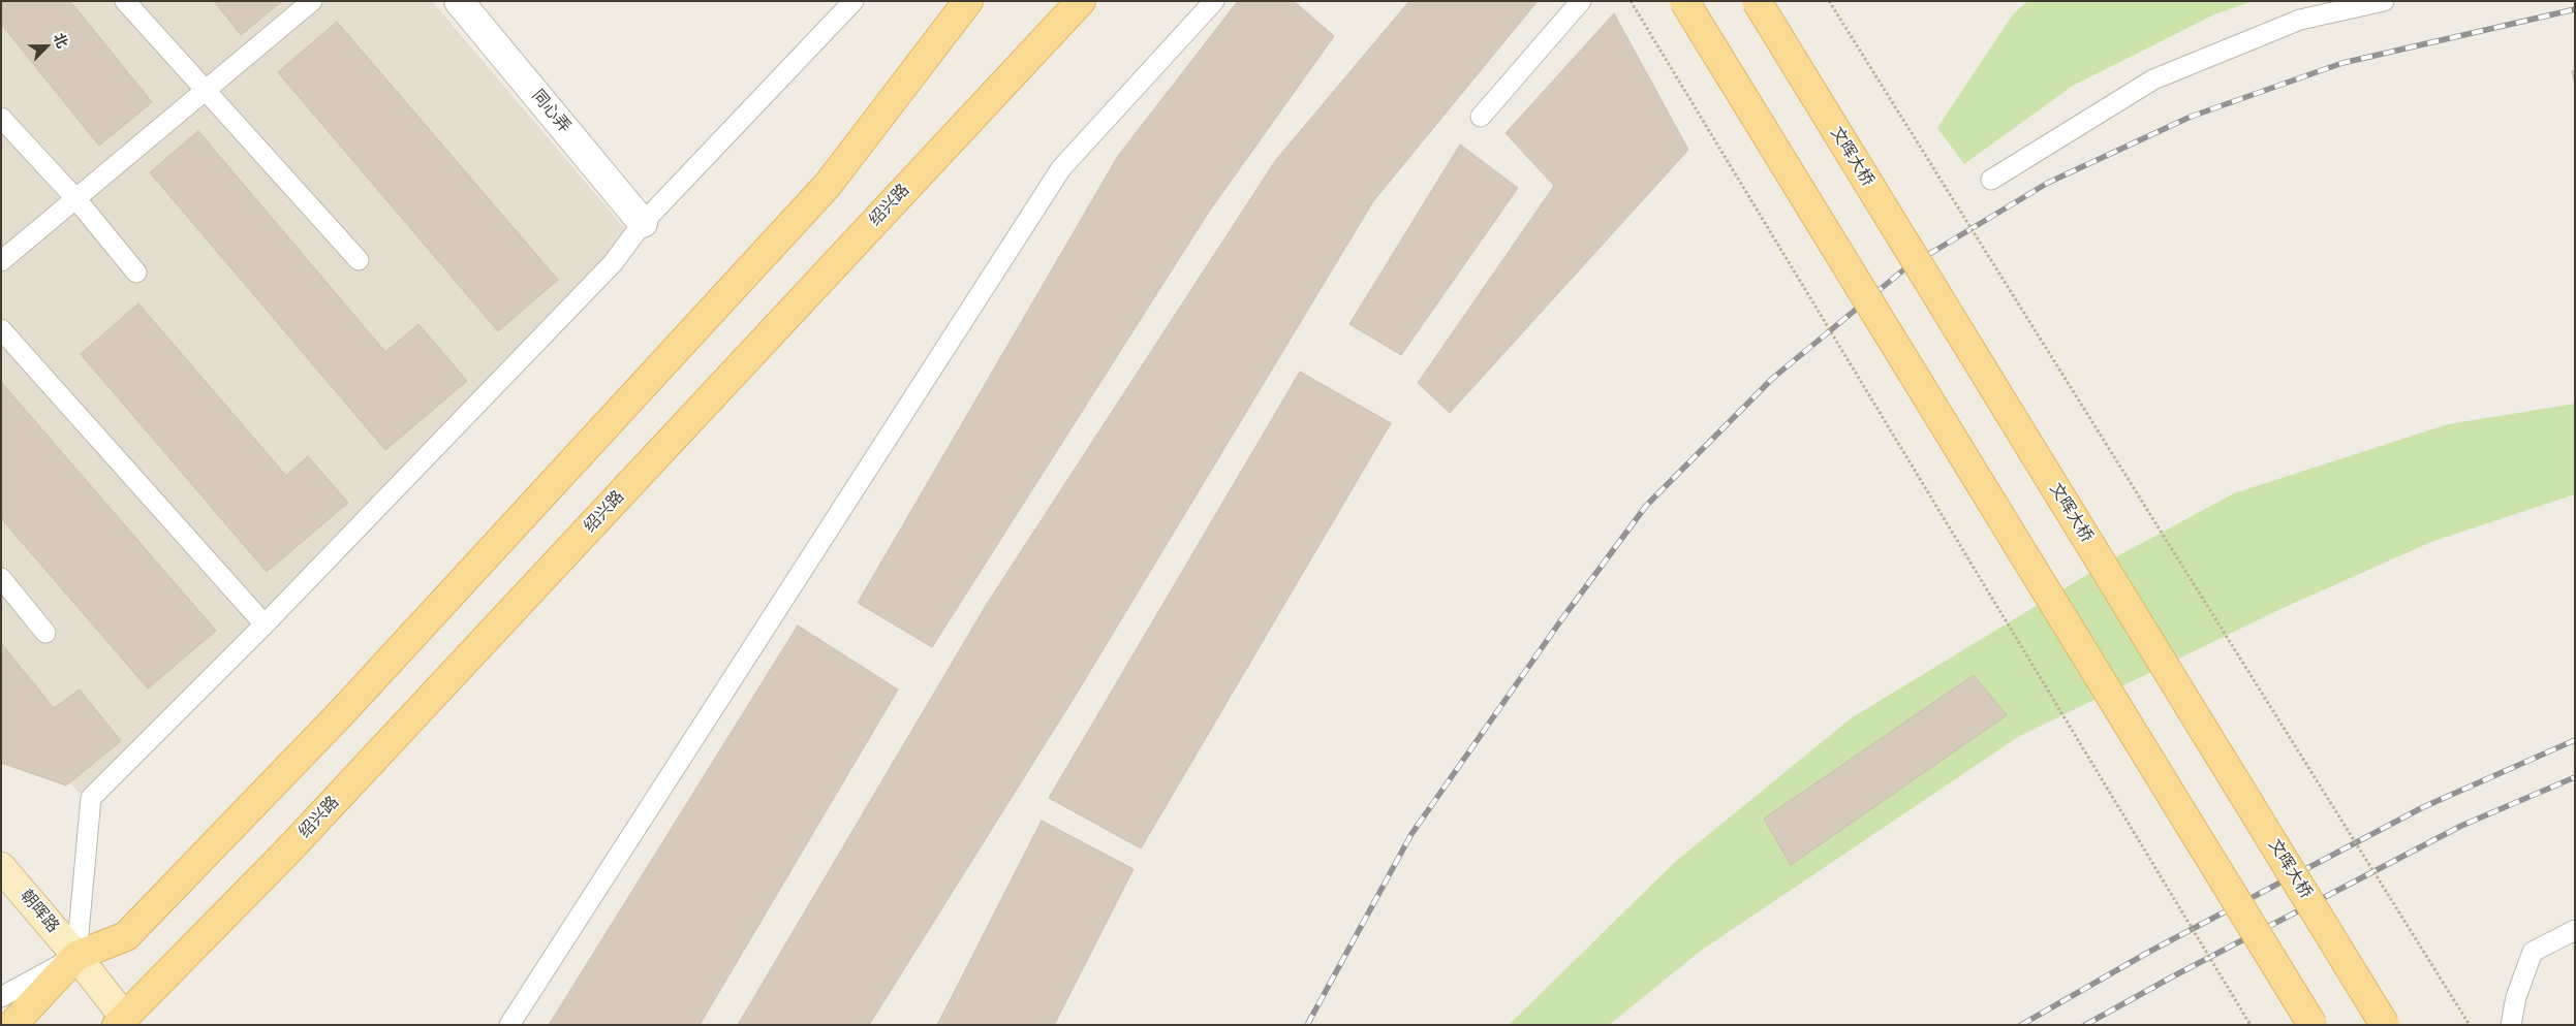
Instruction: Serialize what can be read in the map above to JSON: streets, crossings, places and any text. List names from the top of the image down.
{
  "streets": {
    "main road": ["文晖大桥", "绍兴路"],
    "street": ["同心弄", "朝晖路"]
  },
  "crossings": [
    ["绍兴路", "朝晖路"]
  ],
  "north": "top right"
}
